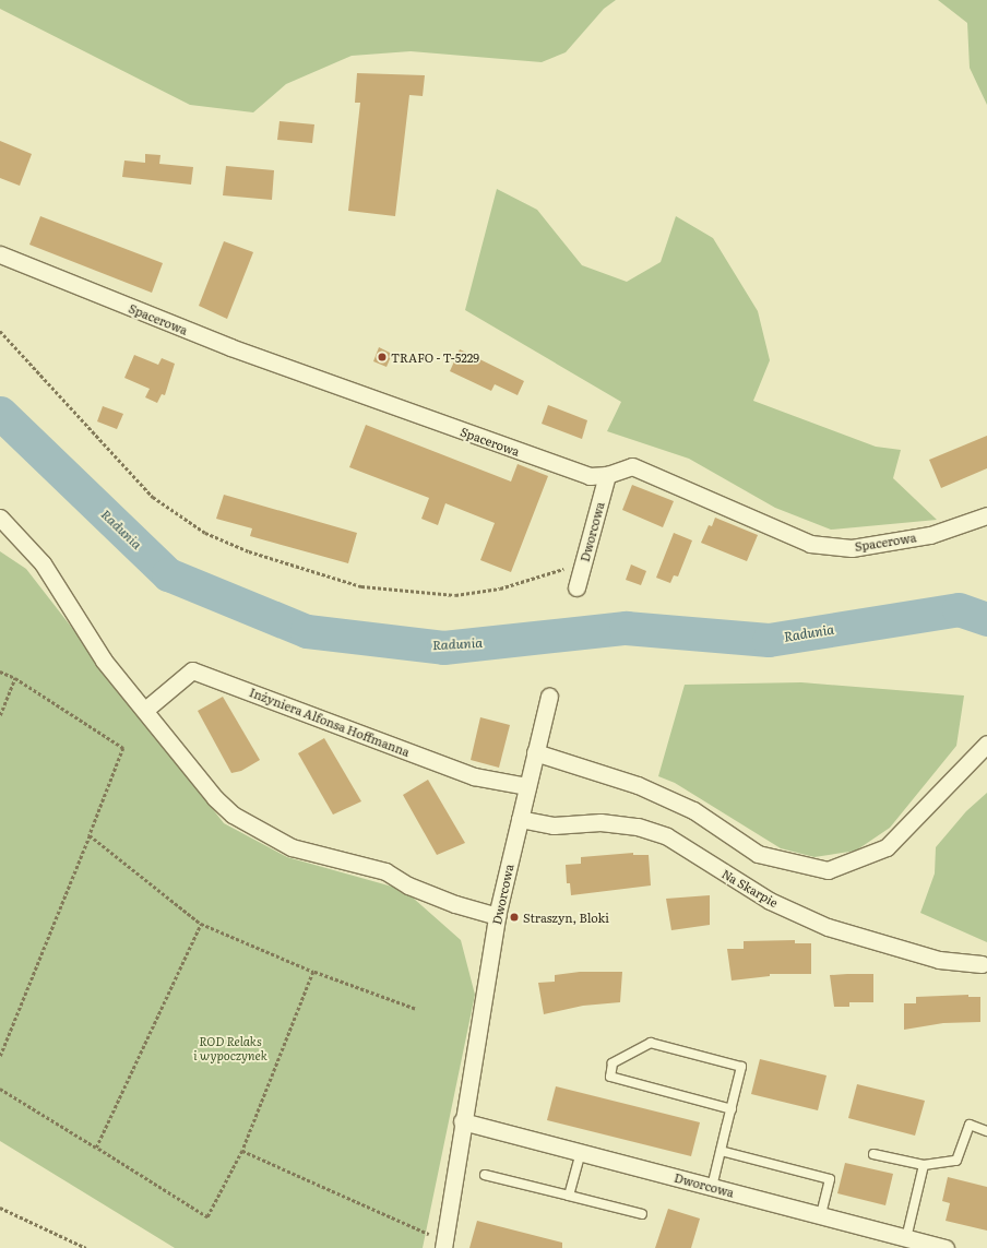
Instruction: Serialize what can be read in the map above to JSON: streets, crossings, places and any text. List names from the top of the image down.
{
  "streets": {
    "street": [
      "Spacerowa",
      "Dworcowa",
      "Inżyniera Alfonsa Hoffmanna",
      "Na Skarpie"
    ]
  },
  "crossings": [
    ["Spacerowa", "Dworcowa"],
    ["Dworcowa", "Inżyniera Alfonsa Hoffmanna"],
    ["Dworcowa", "Na Skarpie"]
  ],
  "water": ["Radunia"],
  "parks": ["ROD Relaks i wypoczynek"],
  "places": ["TRAFO - T-5229", "Straszyn, Bloki"]
}
